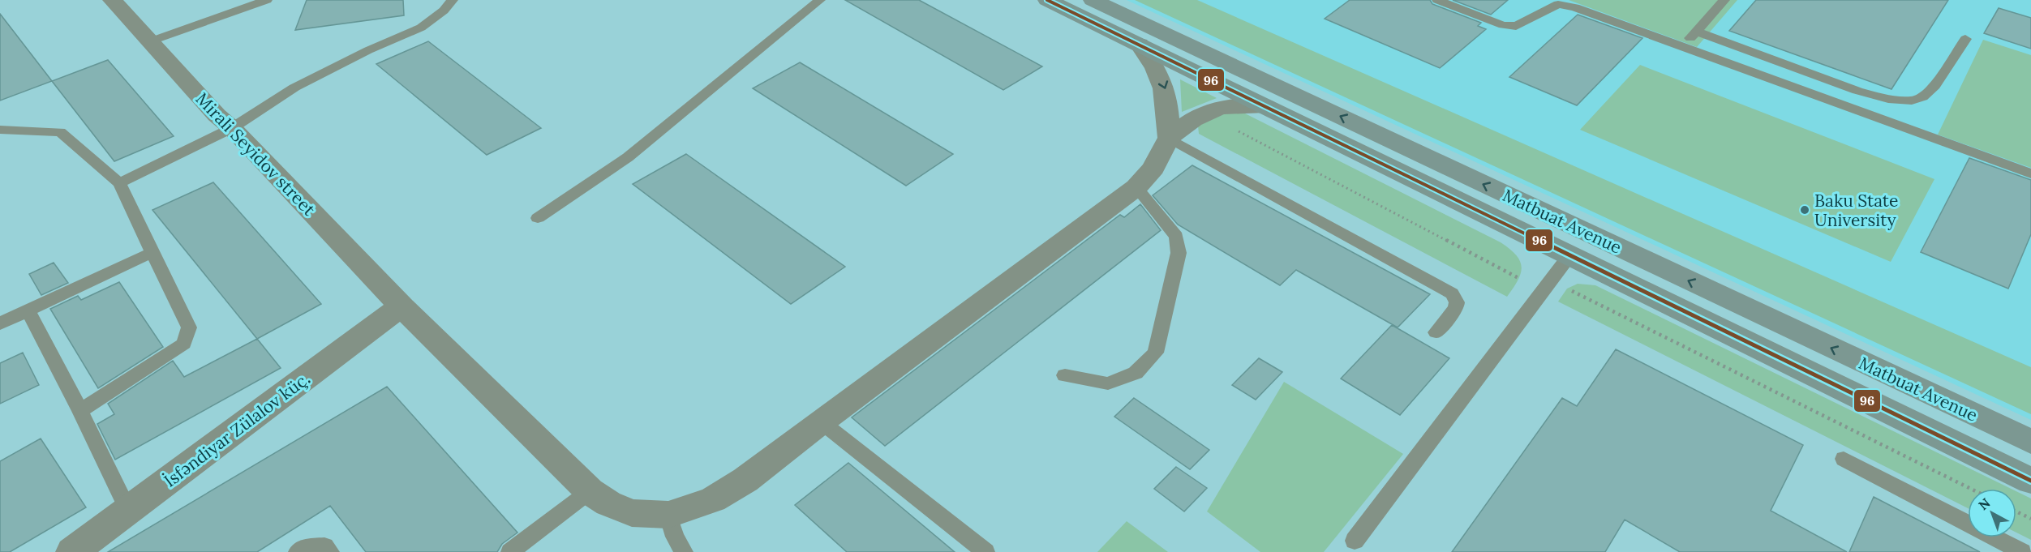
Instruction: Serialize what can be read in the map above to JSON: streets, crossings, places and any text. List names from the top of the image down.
{
  "streets": {
    "main road": ["Matbuat Avenue"],
    "street": ["Mirali Seyidov street", "İsfəndiyar Zülalov küç."]
  },
  "crossings": [
    ["Mirali Seyidov street", "İsfəndiyar Zülalov küç."]
  ],
  "places": ["Baku State University"],
  "lines": ["transit line 96"],
  "north": "top left"
}
